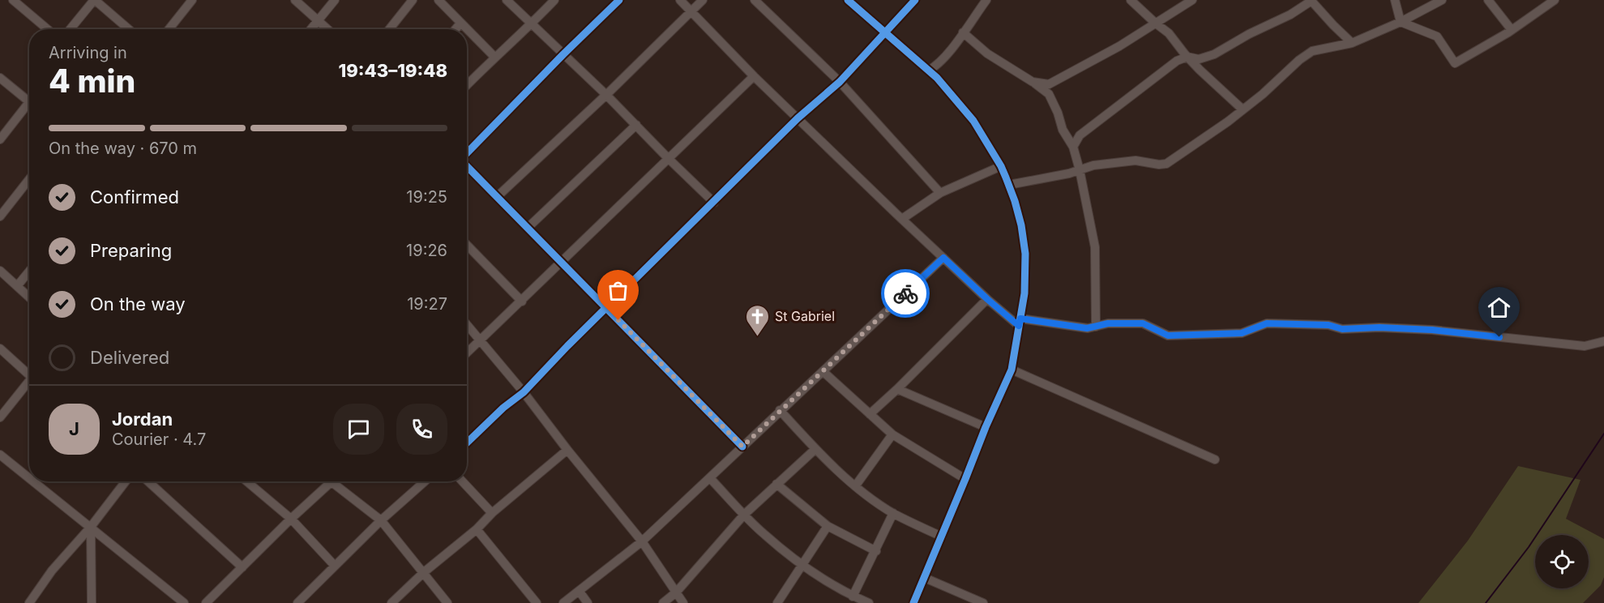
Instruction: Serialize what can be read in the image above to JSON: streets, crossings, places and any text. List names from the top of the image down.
{
  "places": {
    "church": ["St Gabriel"]
  },
  "page": {
    "heading": ["4 min", "Arriving in", "19:43–19:48"],
    "panel": ["Jordan", "Courier · 4.7"],
    "bar": "On the way · 670 m",
    "list": [
      ["Confirmed", "19:25"],
      ["Preparing", "19:26"],
      ["On the way", "19:27"],
      "Delivered"
    ],
    "round": "J"
  }
}
